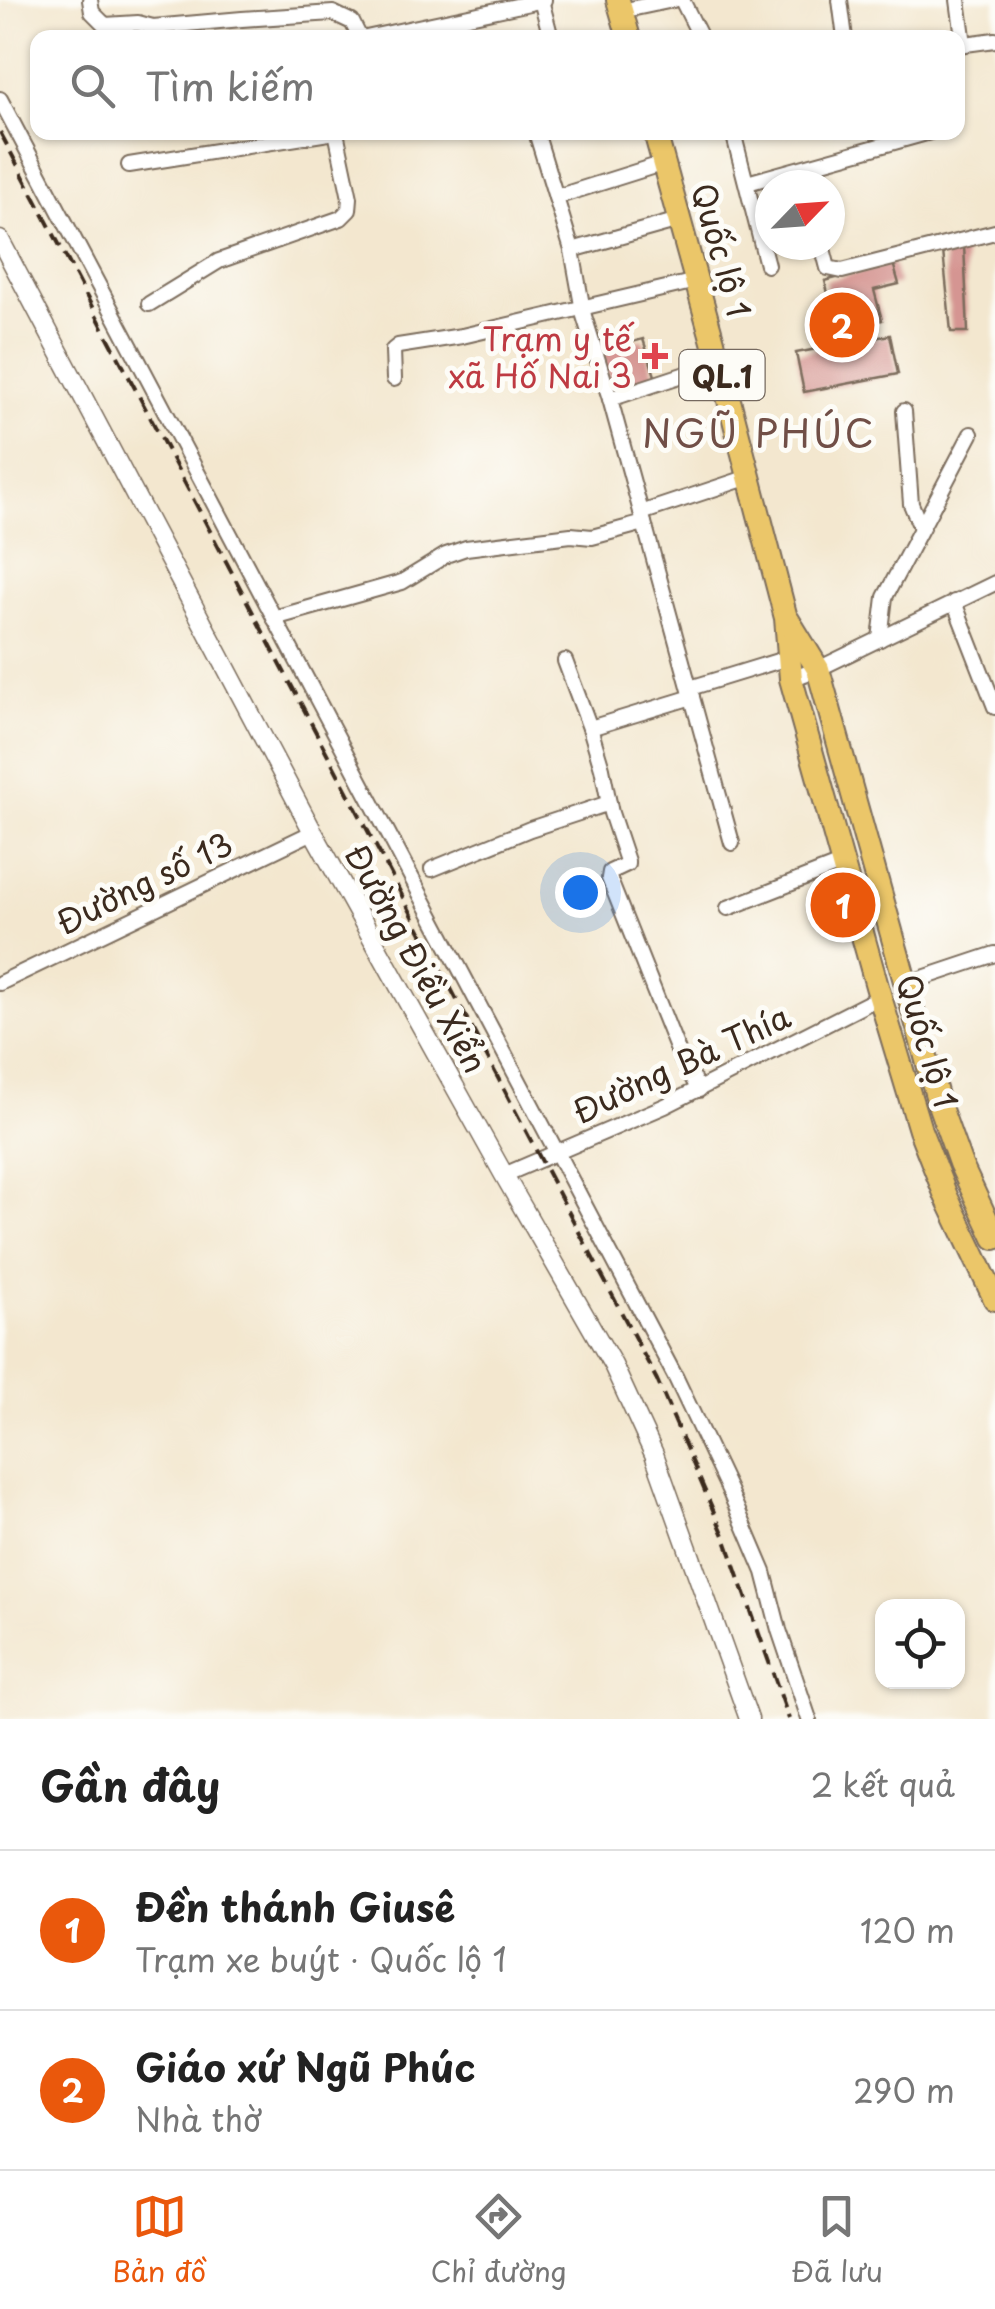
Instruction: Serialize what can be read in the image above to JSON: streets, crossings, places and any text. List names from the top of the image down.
{
  "streets": {
    "highway": ["Quốc lộ 1", "QL.1"],
    "street": ["Đường số 13", "Đường Điều Xiển", "Đường Bà Thía"]
  },
  "crossings": [
    ["Quốc lộ 1", "Đường Bà Thía"],
    ["Đường số 13", "Đường Điều Xiển"],
    ["Đường Điều Xiển", "Đường Bà Thía"]
  ],
  "districts": ["NGŨ PHÚC"],
  "places": {
    "health": ["Trạm y tế xã Hố Nai 3"]
  },
  "north": "top right",
  "page": {
    "search": "Tìm kiếm",
    "pins": ["2", "1"],
    "heading": ["Gần đây", "2 kết quả"],
    "list": [
      {
        "mark": "1",
        "name": "Đền thánh Giusê",
        "note": "Trạm xe buýt · Quốc lộ 1",
        "value": "120 m"
      },
      {
        "mark": "2",
        "name": "Giáo xứ Ngũ Phúc",
        "note": "Nhà thờ",
        "value": "290 m"
      }
    ],
    "nav": ["Bản đồ", "Chỉ đường", "Đã lưu"]
  }
}
